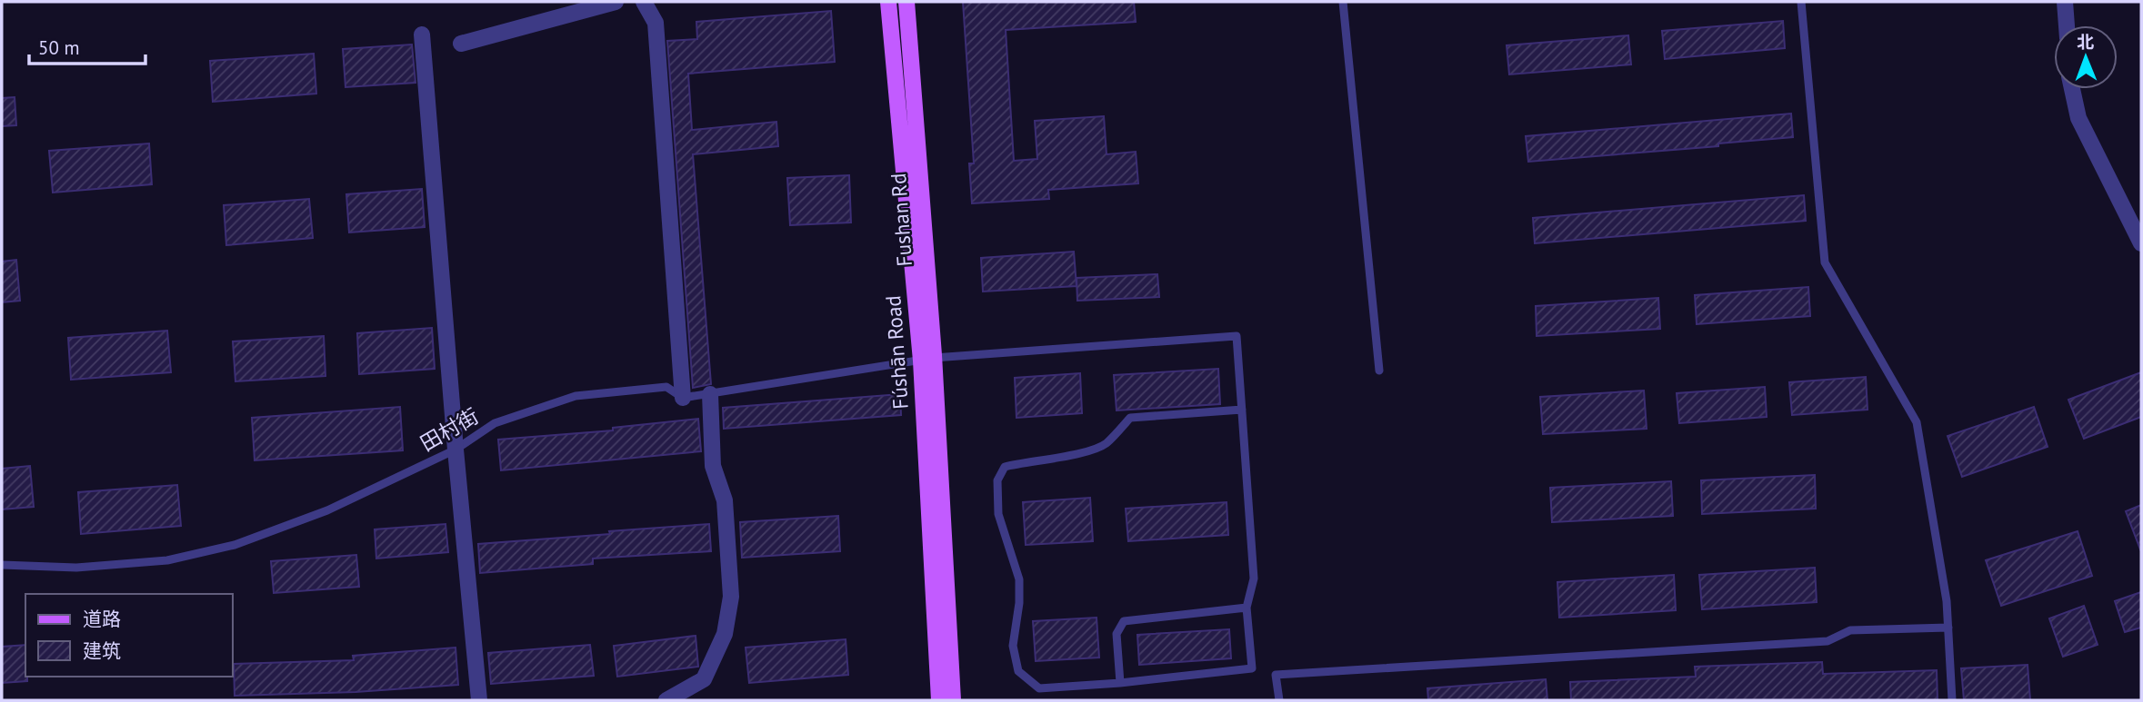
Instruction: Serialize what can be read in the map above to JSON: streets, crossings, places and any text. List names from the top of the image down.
{
  "streets": {
    "main road": ["Fushan Rd", "Fúshān Road"],
    "lane": ["田村街"]
  },
  "crossings": [
    ["Fushan Rd", "Fúshān Road"],
    ["Fushan Rd", "田村街"],
    ["Fúshān Road", "田村街"]
  ],
  "legend": ["道路", "建筑"],
  "scale_bar": "50 m",
  "north": "top"
}
